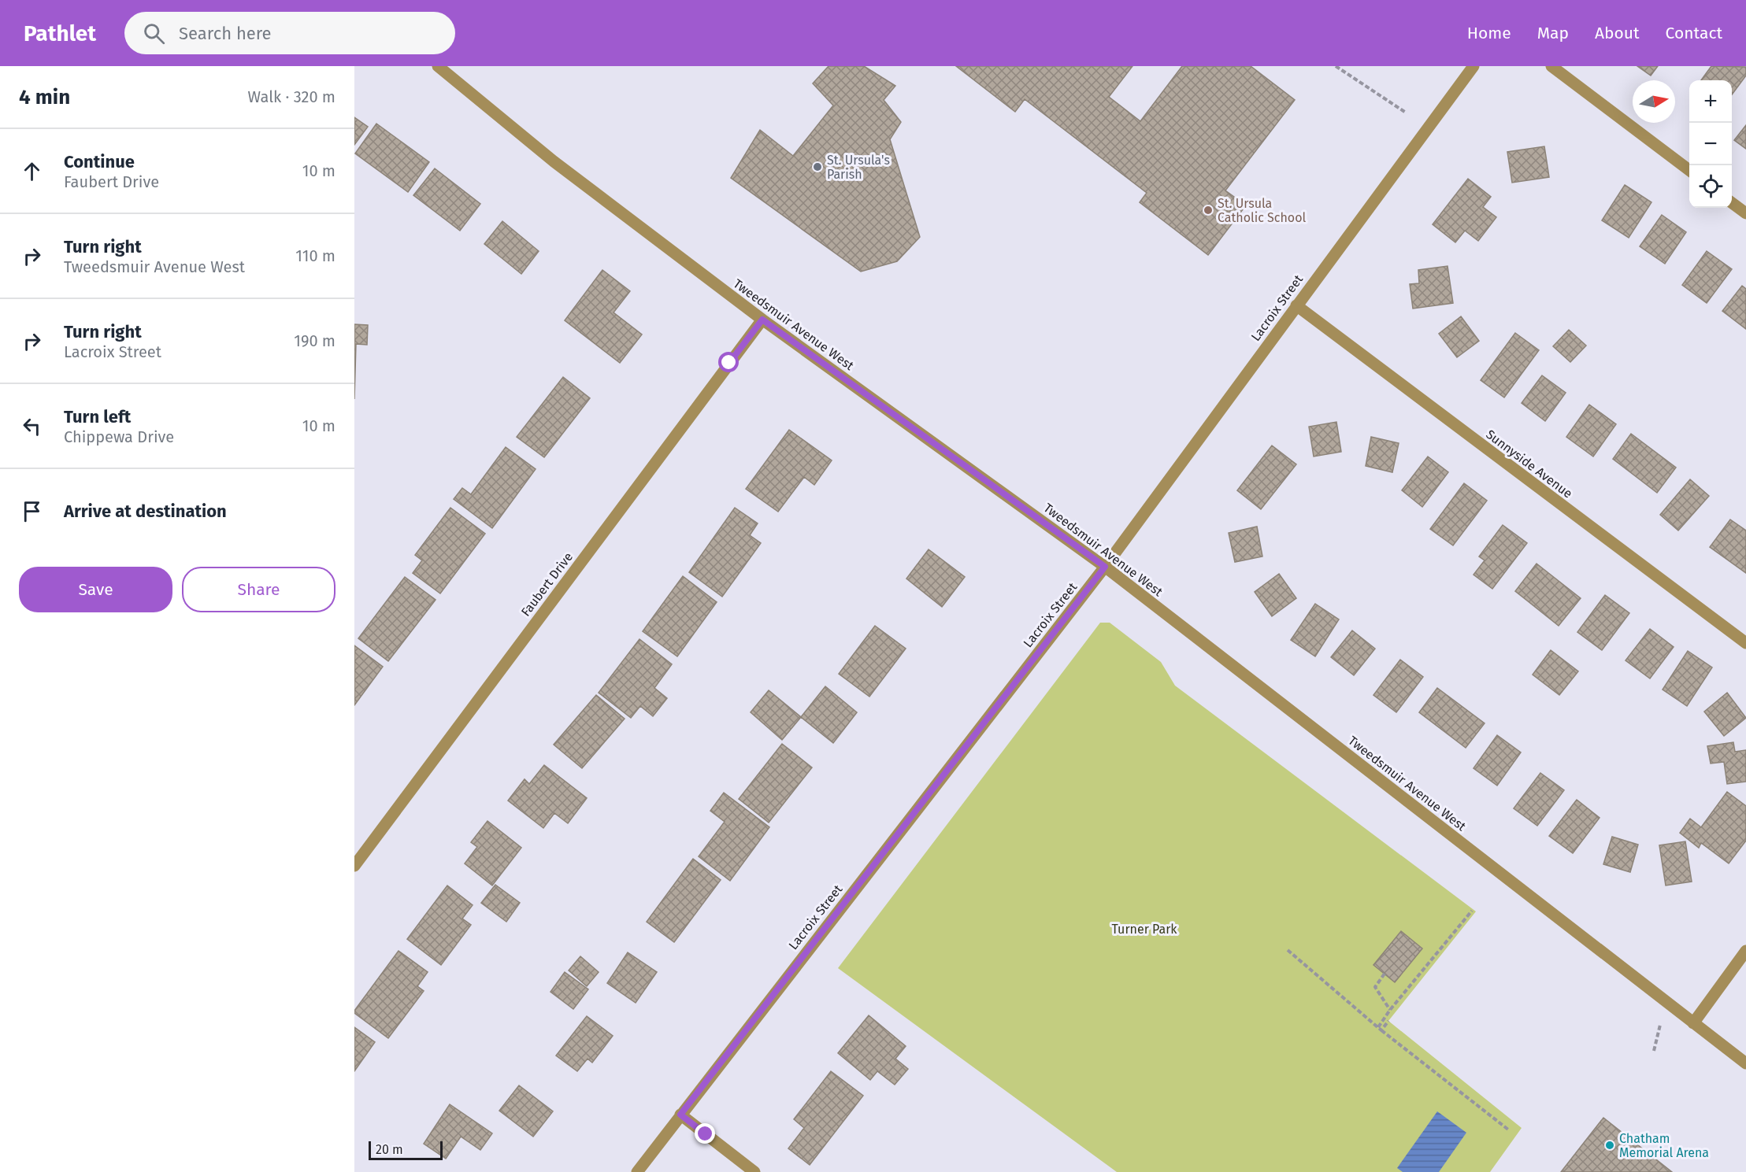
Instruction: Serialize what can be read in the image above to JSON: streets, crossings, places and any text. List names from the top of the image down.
{
  "streets": {
    "street": [
      "Lacroix Street",
      "Tweedsmuir Avenue West",
      "Sunnyside Avenue",
      "Faubert Drive"
    ]
  },
  "crossings": [
    ["Lacroix Street", "Tweedsmuir Avenue West"],
    ["Lacroix Street", "Sunnyside Avenue"],
    ["Tweedsmuir Avenue West", "Faubert Drive"]
  ],
  "parks": ["Turner Park"],
  "places": ["St. Ursula's Parish", "St. Ursula Catholic School", "Chatham Memorial Arena"],
  "scale_bar": "20 m",
  "north": "right",
  "page": {
    "header": "Pathlet",
    "search": "Search here",
    "nav": [
      "Home",
      "Map",
      "About",
      "Contact"
    ],
    "heading": ["4 min", "Walk · 320 m"],
    "map_buttons": ["+", "−"],
    "list": [
      ["Continue", "Faubert Drive", "10 m"],
      ["Turn right", "Tweedsmuir Avenue West", "110 m"],
      ["Turn right", "Lacroix Street", "190 m"],
      ["Turn left", "Chippewa Drive", "10 m"],
      "Arrive at destination"
    ],
    "buttons": ["Save", "Share"],
    "scale": "20 m"
  }
}
